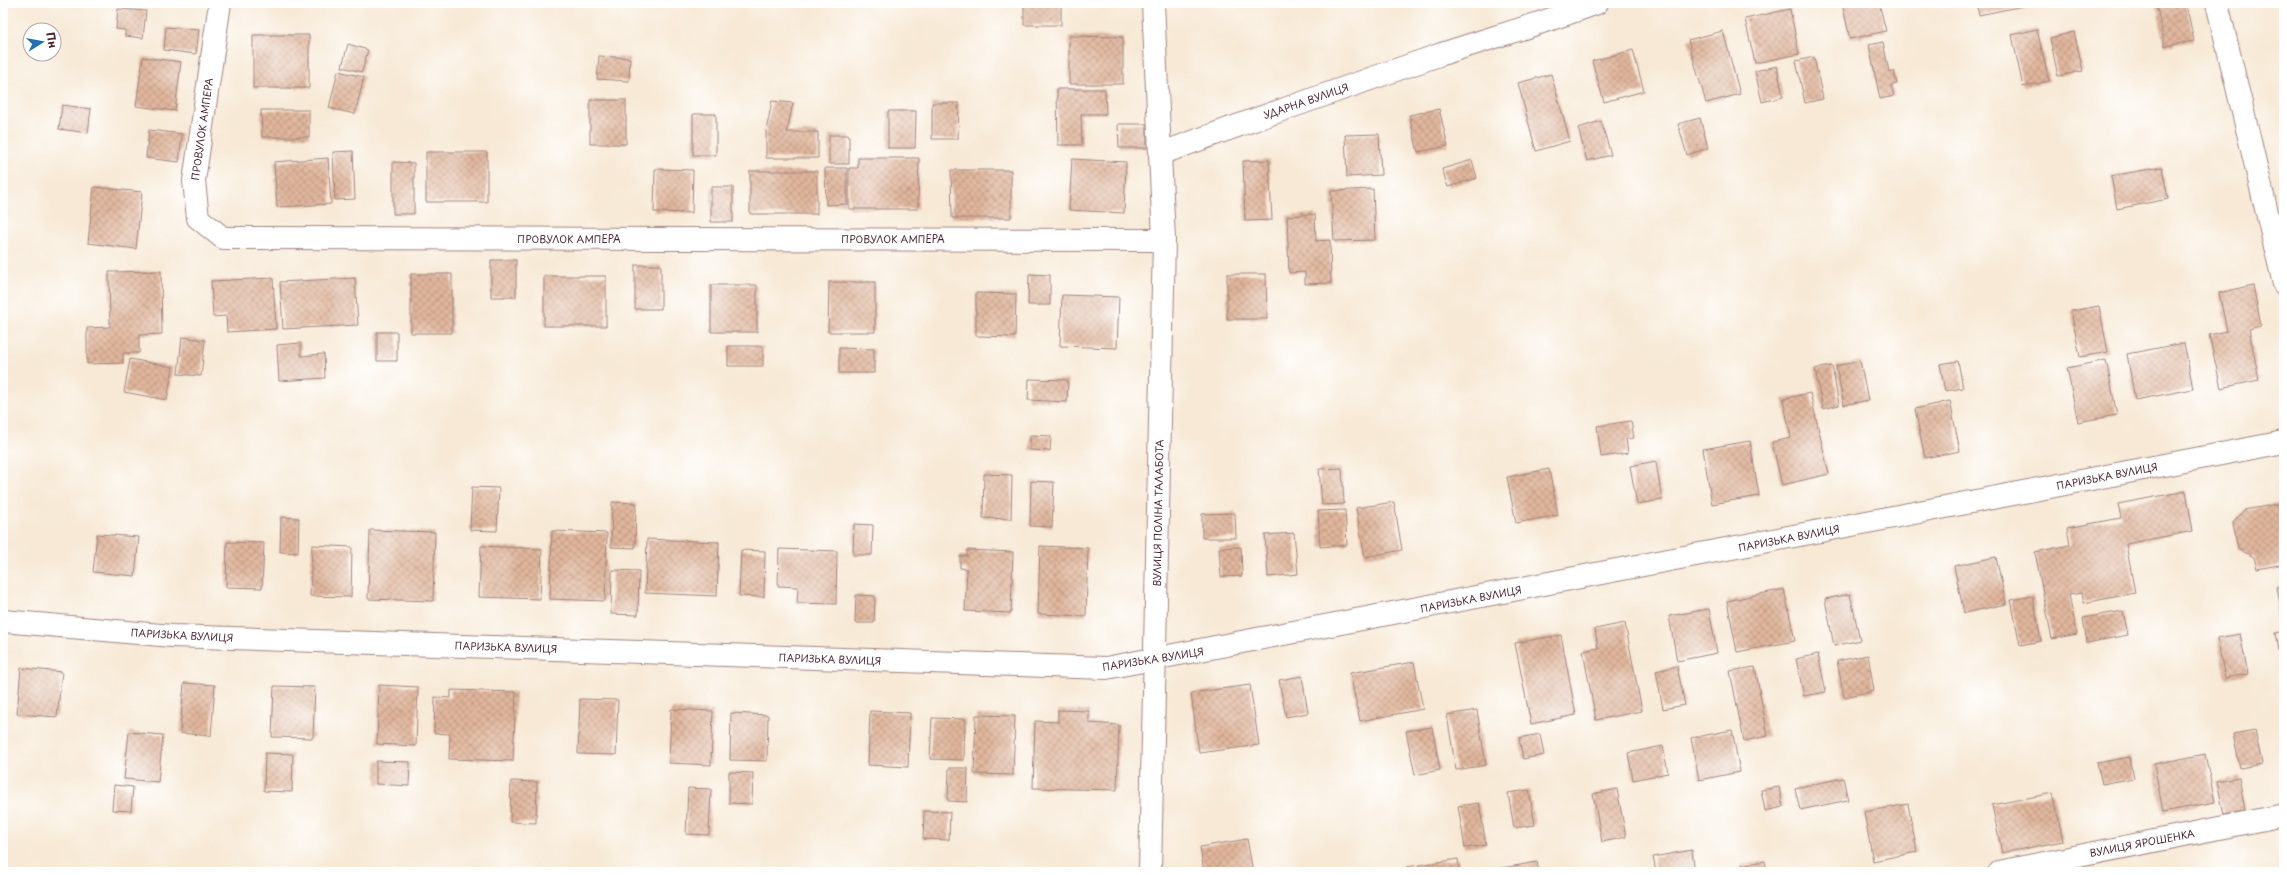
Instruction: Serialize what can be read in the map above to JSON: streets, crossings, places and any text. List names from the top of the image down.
{
  "streets": {
    "street": [
      "УДАРНА ВУЛИЦЯ",
      "ПРОВУЛОК АМПЕРА",
      "ПАРИЗЬКА ВУЛИЦЯ",
      "ВУЛИЦЯ ПОЛІНА ТАЛАБОТА",
      "ВУЛИЦЯ ЯРОШЕНКА"
    ]
  },
  "crossings": [
    ["УДАРНА ВУЛИЦЯ", "ВУЛИЦЯ ПОЛІНА ТАЛАБОТА"],
    ["ПРОВУЛОК АМПЕРА", "ВУЛИЦЯ ПОЛІНА ТАЛАБОТА"],
    ["ПАРИЗЬКА ВУЛИЦЯ", "ВУЛИЦЯ ПОЛІНА ТАЛАБОТА"]
  ],
  "north": "right"
}
